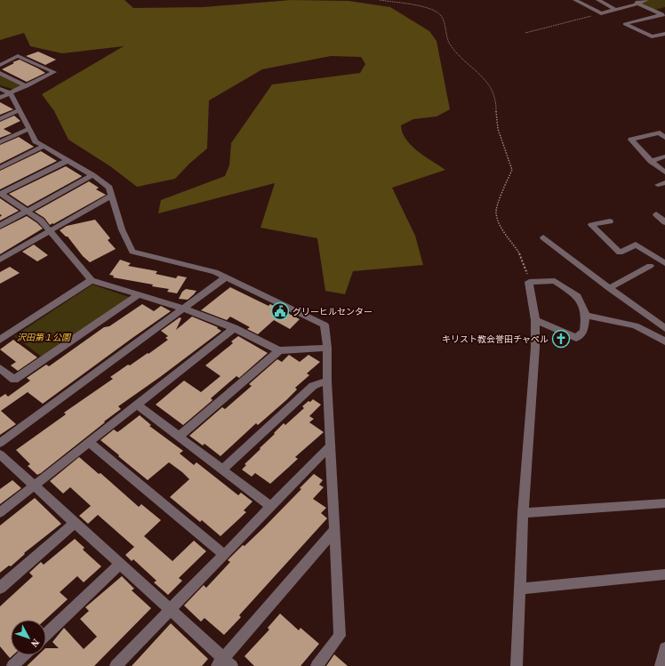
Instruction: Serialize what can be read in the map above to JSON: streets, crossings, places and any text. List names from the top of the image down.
{
  "parks": ["沢田第１公園"],
  "places": {
    "public building": ["グリーヒルセンター"],
    "church": ["キリスト教会誉田チャペル"]
  },
  "north": "bottom right"
}
